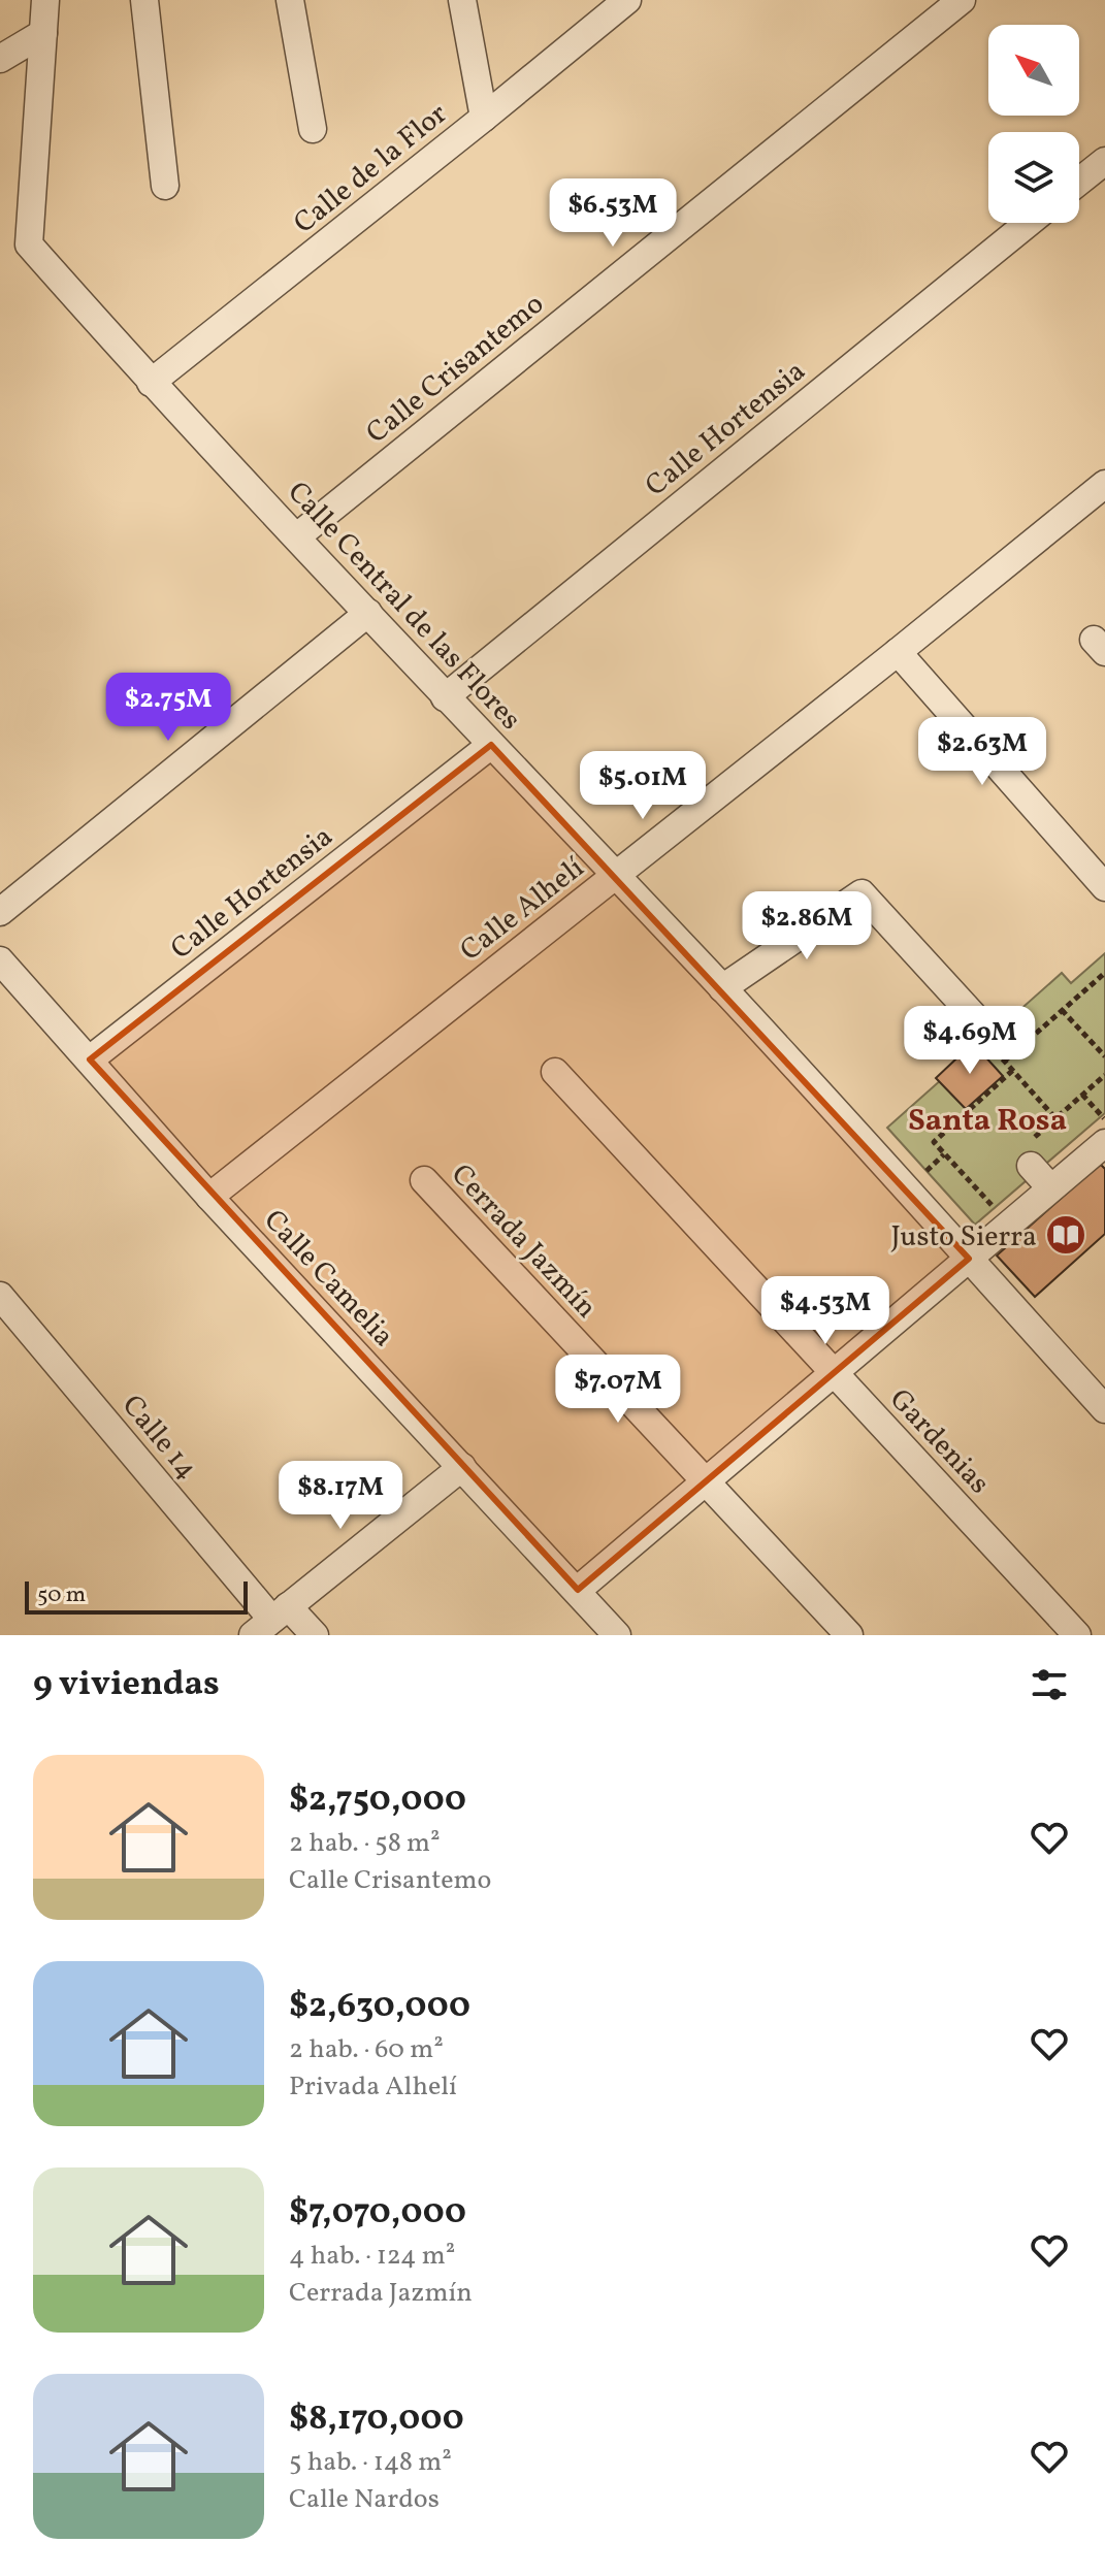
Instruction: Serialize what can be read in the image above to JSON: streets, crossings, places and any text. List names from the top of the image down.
{
  "streets": {
    "street": [
      "Calle de la Flor",
      "Calle Crisantemo",
      "Calle Hortensia",
      "Calle Central de las Flores",
      "Calle Alhelí",
      "Cerrada Jazmín",
      "Calle Camelia",
      "Calle 14",
      "Gardenias"
    ]
  },
  "crossings": [
    ["Calle de la Flor", "Calle Central de las Flores"],
    ["Calle Crisantemo", "Calle Central de las Flores"],
    ["Calle Hortensia", "Calle Central de las Flores"],
    ["Calle Hortensia", "Calle Camelia"],
    ["Calle Central de las Flores", "Calle Alhelí"],
    ["Calle Alhelí", "Calle Camelia"]
  ],
  "districts": ["Santa Rosa"],
  "places": {
    "library": ["Justo Sierra"]
  },
  "scale_bar": "50 m",
  "north": "top left",
  "page": {
    "price": [
      "$6.53M",
      "$2.75M",
      "$2.63M",
      "$5.01M",
      "$2.86M",
      "$4.69M",
      "$4.53M",
      "$7.07M",
      "$8.17M"
    ],
    "scale": "50 m",
    "heading": "9 viviendas",
    "list": [
      {
        "name": "$2,750,000",
        "note": "2 hab. · 58 m² · Calle Crisantemo"
      },
      {
        "name": "$2,630,000",
        "note": "2 hab. · 60 m² · Privada Alhelí"
      },
      {
        "name": "$7,070,000",
        "note": "4 hab. · 124 m² · Cerrada Jazmín"
      },
      {
        "name": "$8,170,000",
        "note": "5 hab. · 148 m² · Calle Nardos"
      }
    ]
  }
}
